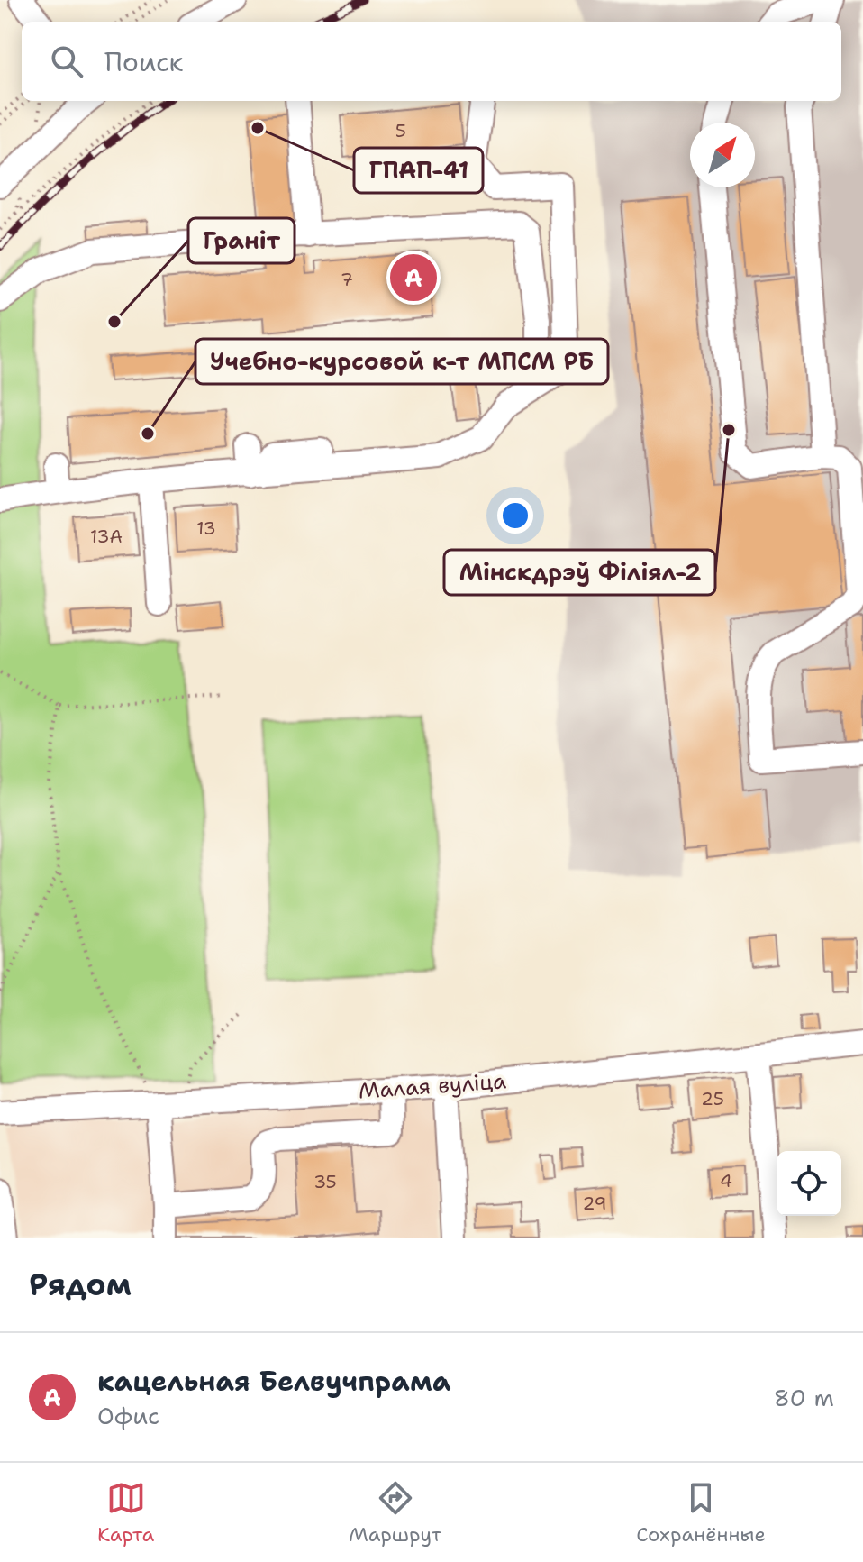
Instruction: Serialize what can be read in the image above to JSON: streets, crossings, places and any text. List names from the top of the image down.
{
  "streets": {
    "street": ["Малая вуліца"]
  },
  "places": [
    "ГПАП-41",
    "Граніт",
    "Мінскдрэў Філіял-2",
    "Учебно-курсовой к-т МПСМ РБ"
  ],
  "house_numbers": [
    "5",
    "7",
    "13",
    "13А",
    "25",
    "4",
    "35",
    "29"
  ],
  "north": "top right",
  "page": {
    "search": "Поиск",
    "pins": "A",
    "heading": "Рядом",
    "list": [
      {
        "mark": "A",
        "name": "кацельная Белвучпрама",
        "note": "Офис",
        "value": "80 m"
      }
    ],
    "nav": ["Карта", "Маршрут", "Сохранённые"]
  }
}
